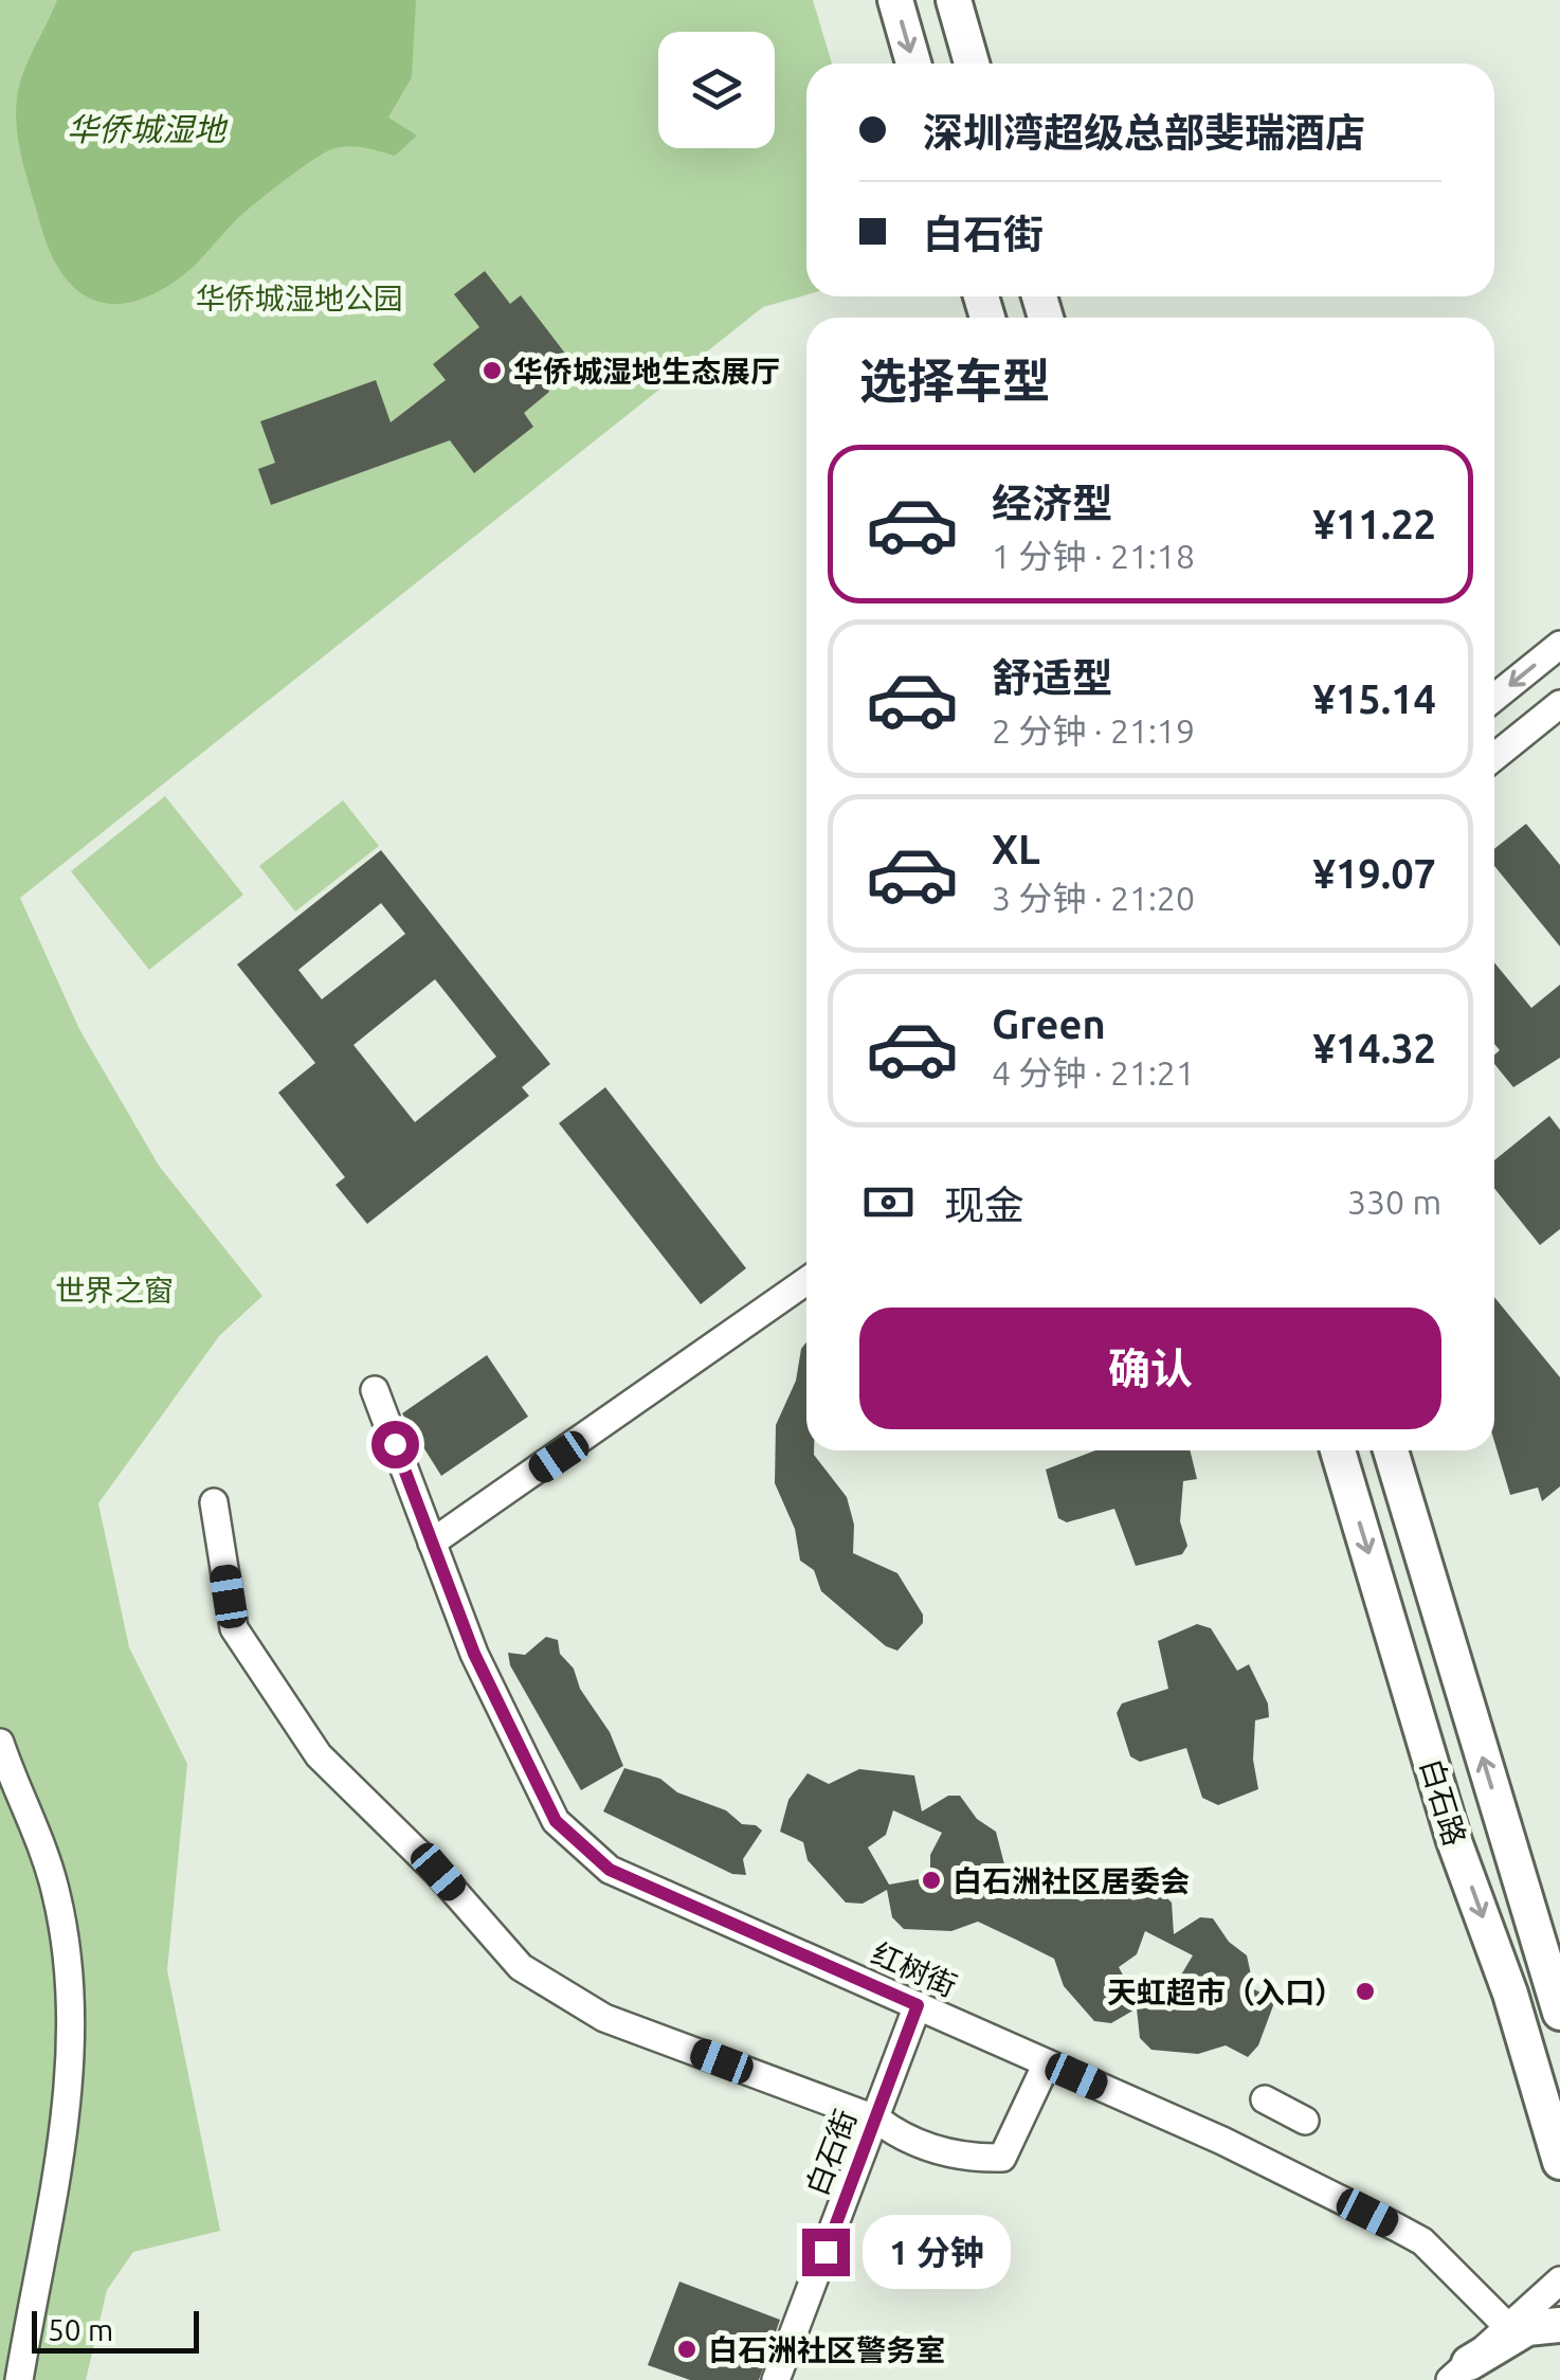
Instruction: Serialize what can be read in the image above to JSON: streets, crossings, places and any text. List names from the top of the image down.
{
  "streets": {
    "main road": ["白石路"],
    "street": ["红树街", "白石街"]
  },
  "crossings": [
    ["红树街", "白石街"]
  ],
  "water": ["华侨城湿地"],
  "parks": ["华侨城湿地公园", "世界之窗"],
  "places": [
    "华侨城湿地生态展厅",
    "白石洲社区居委会",
    "天虹超市（入口）",
    "白石洲社区警务室"
  ],
  "scale_bar": "50 m",
  "page": {
    "banner": ["深圳湾超级总部斐瑞酒店", "白石街"],
    "heading": "选择车型",
    "list": [
      {
        "name": "经济型",
        "note": "1 分钟 · 21:18",
        "value": "¥11.22"
      },
      {
        "name": "舒适型",
        "note": "2 分钟 · 21:19",
        "value": "¥15.14"
      },
      {
        "name": "XL",
        "note": "3 分钟 · 21:20",
        "value": "¥19.07"
      },
      {
        "name": "Green",
        "note": "4 分钟 · 21:21",
        "value": "¥14.32"
      }
    ],
    "pay": ["现金", "330 m"],
    "buttons": "确认",
    "bubble": "1 分钟",
    "scale": "50 m"
  }
}
